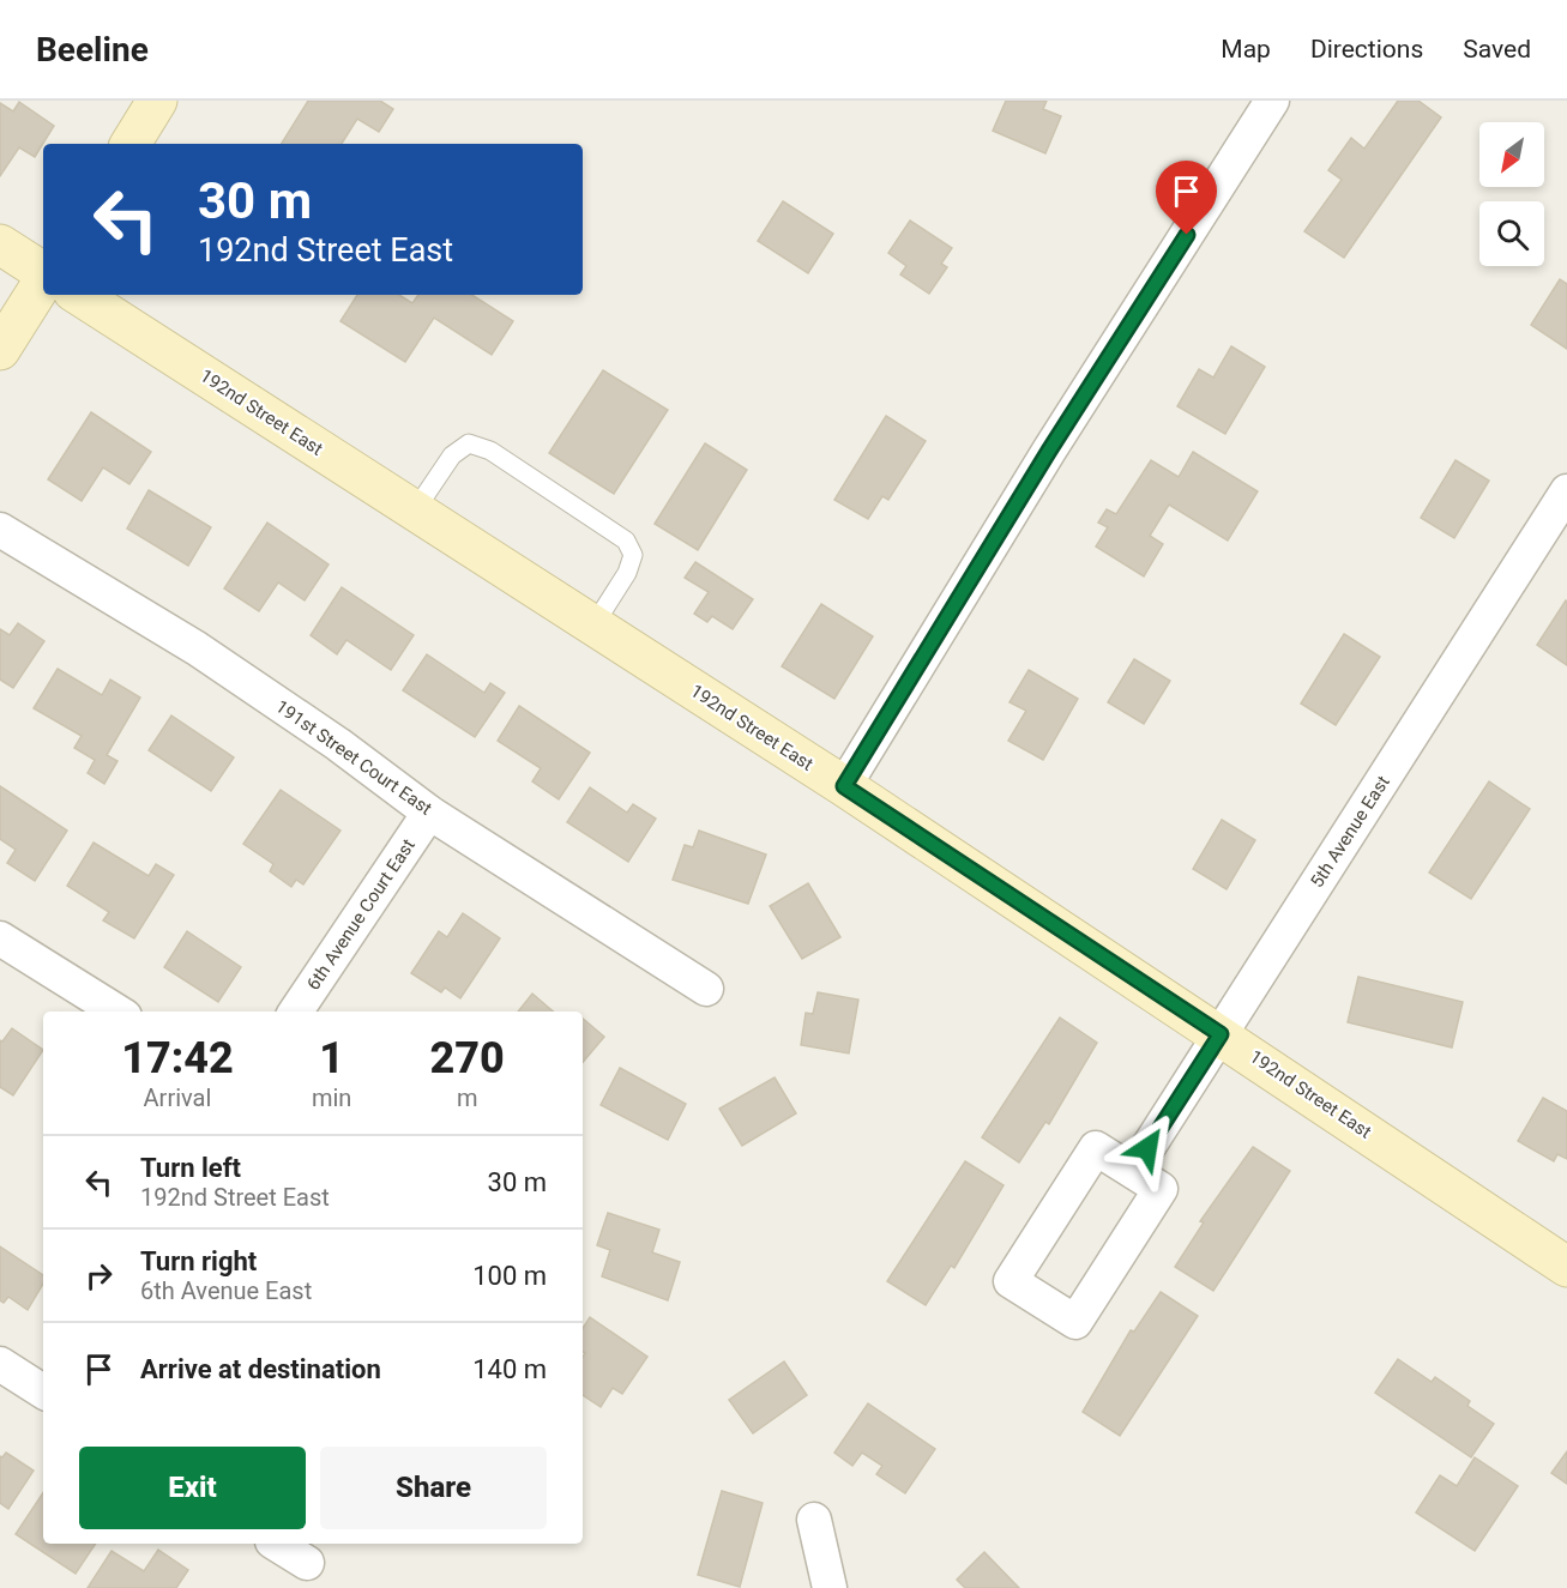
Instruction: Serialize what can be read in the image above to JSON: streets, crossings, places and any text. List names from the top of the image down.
{
  "streets": {
    "street": [
      "192nd Street East",
      "191st Street Court East",
      "5th Avenue East",
      "6th Avenue Court East"
    ]
  },
  "crossings": [
    ["192nd Street East", "5th Avenue East"],
    ["191st Street Court East", "6th Avenue Court East"]
  ],
  "north": "bottom left",
  "page": {
    "header": "Beeline",
    "nav": ["Map", "Directions", "Saved"],
    "turn": ["30 m", "192nd Street East"],
    "eta": [
      "17:42",
      "Arrival",
      "1",
      "min",
      "270",
      "m"
    ],
    "list": [
      {
        "name": "Turn left",
        "note": "192nd Street East",
        "value": "30 m"
      },
      {
        "name": "Turn right",
        "note": "6th Avenue East",
        "value": "100 m"
      },
      {
        "name": "Arrive at destination",
        "value": "140 m"
      }
    ],
    "buttons": ["Exit", "Share"]
  }
}
